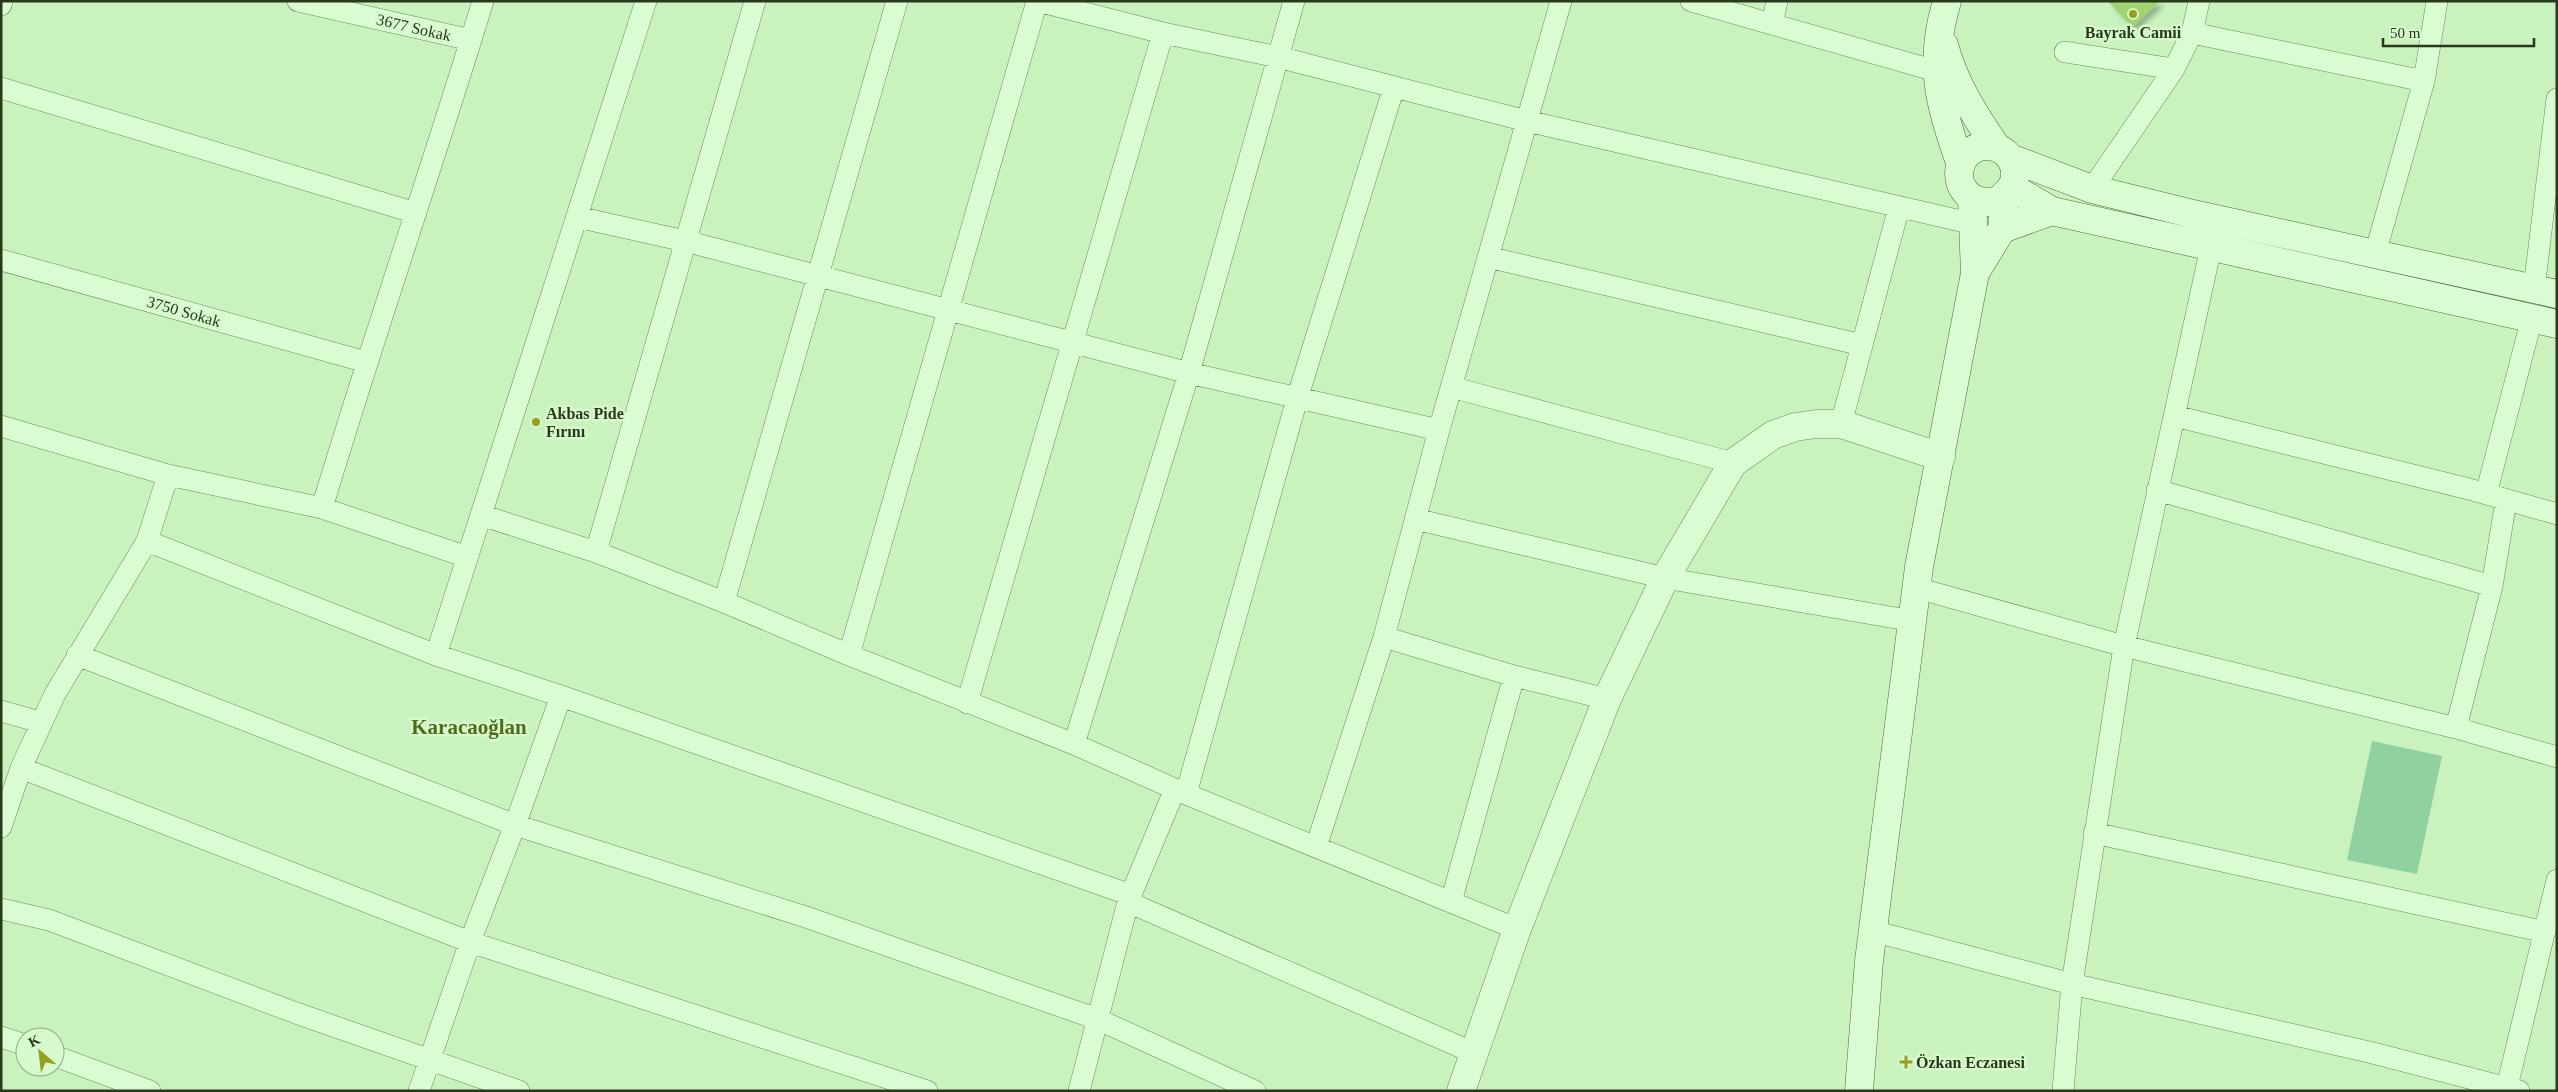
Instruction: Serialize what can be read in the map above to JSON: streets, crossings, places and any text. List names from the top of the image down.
{
  "streets": {
    "street": ["3677 Sokak", "3750 Sokak"]
  },
  "districts": ["Karacaoğlan"],
  "places": {
    "other": ["Bayrak Camii", "Akbas Pide Fırını"],
    "health": ["Özkan Eczanesi"]
  },
  "scale_bar": "50 m",
  "north": "top left"
}
